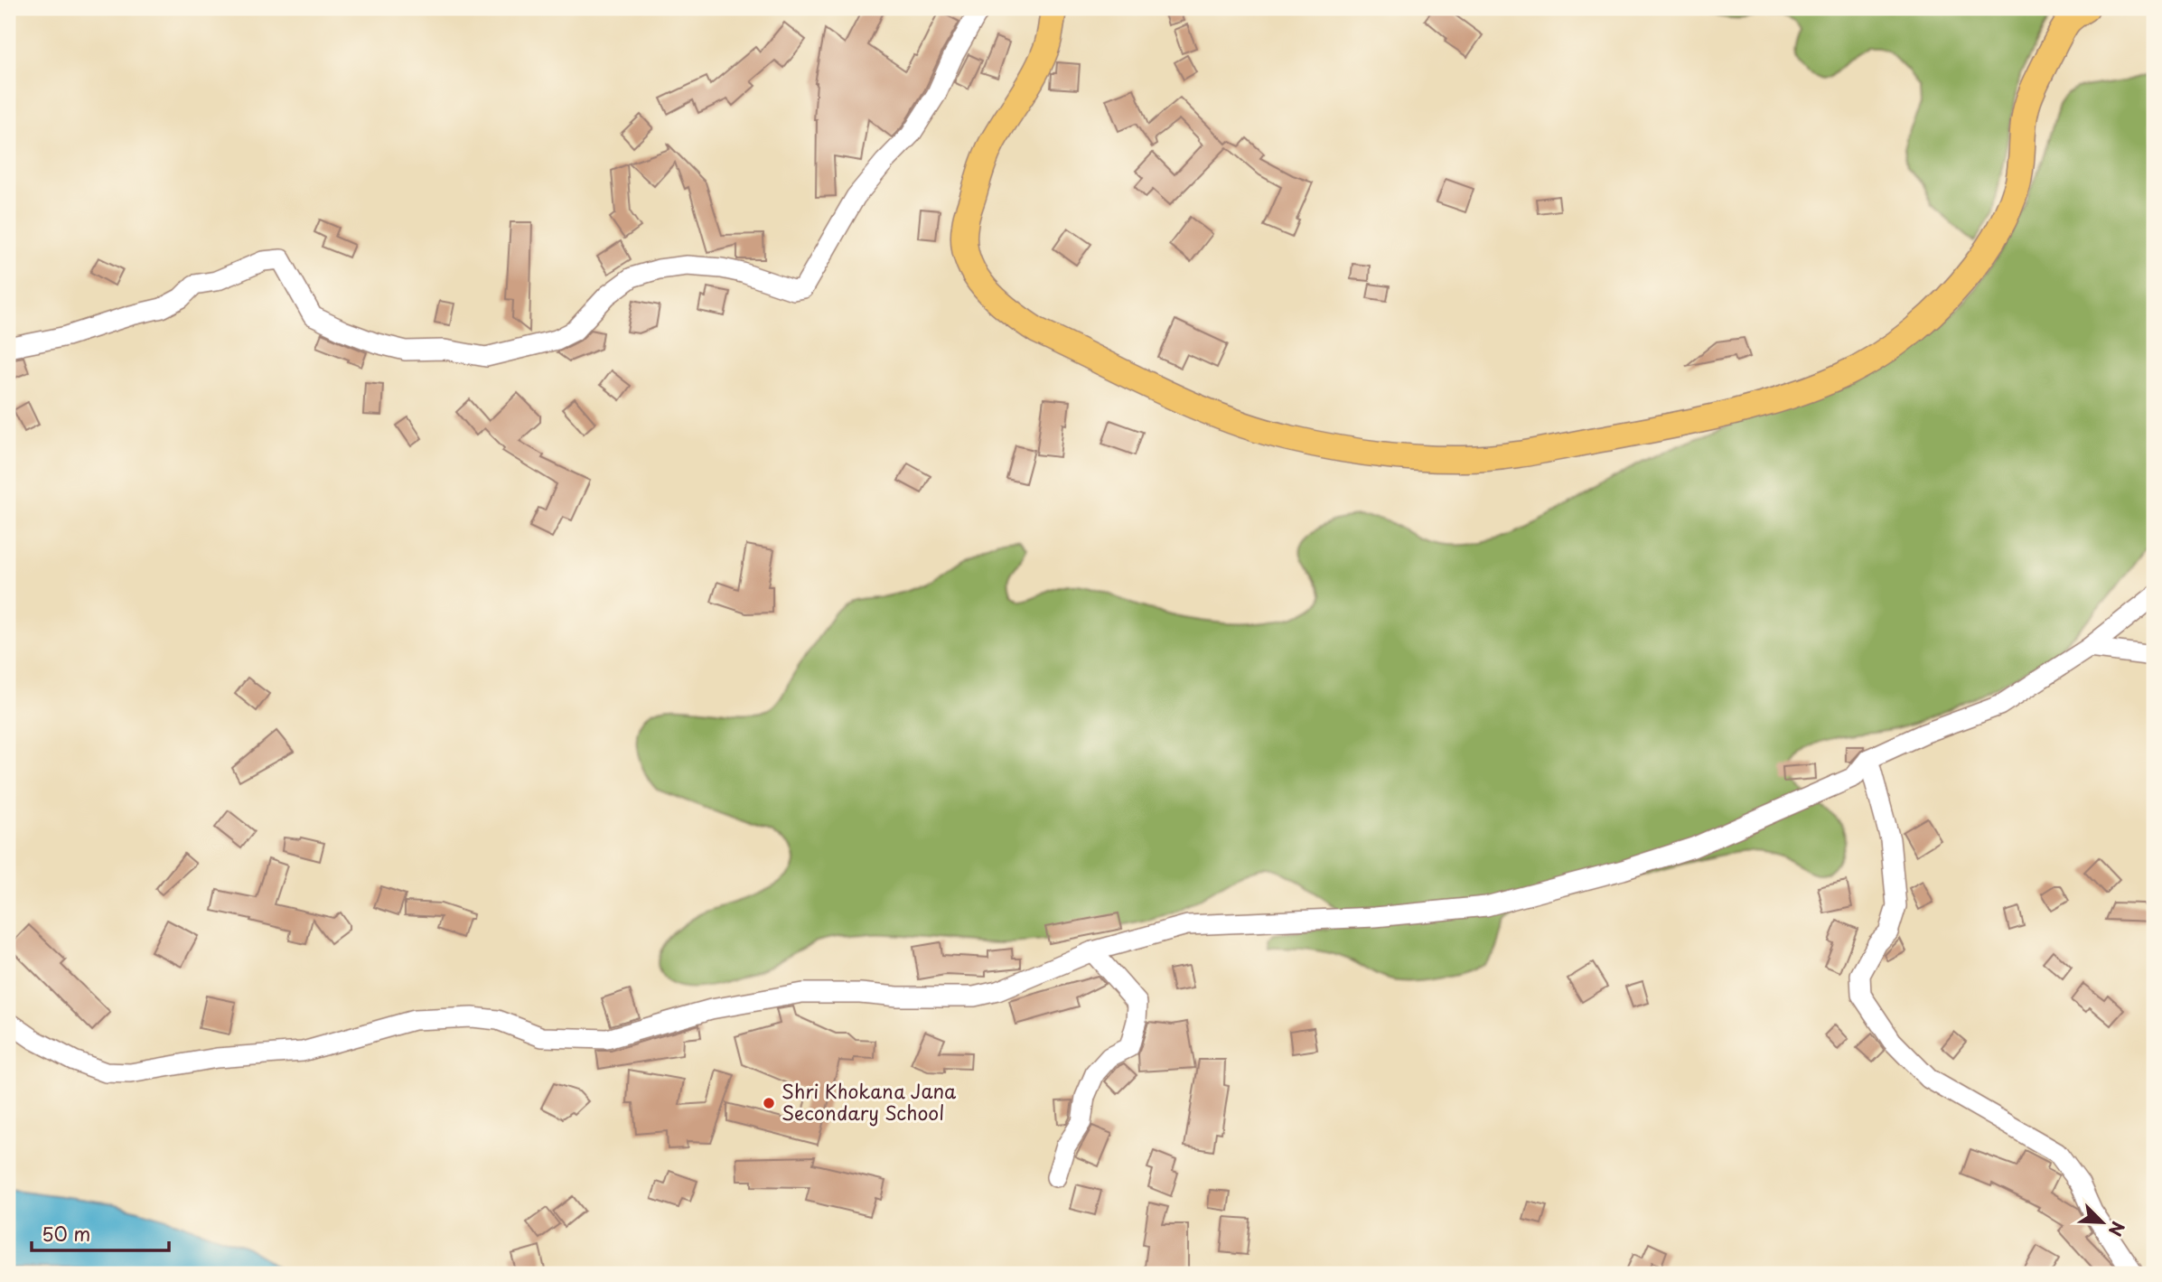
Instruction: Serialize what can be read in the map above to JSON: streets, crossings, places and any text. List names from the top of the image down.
{
  "places": ["Shri Khokana Jana Secondary School"],
  "scale_bar": "50 m",
  "north": "bottom right"
}
